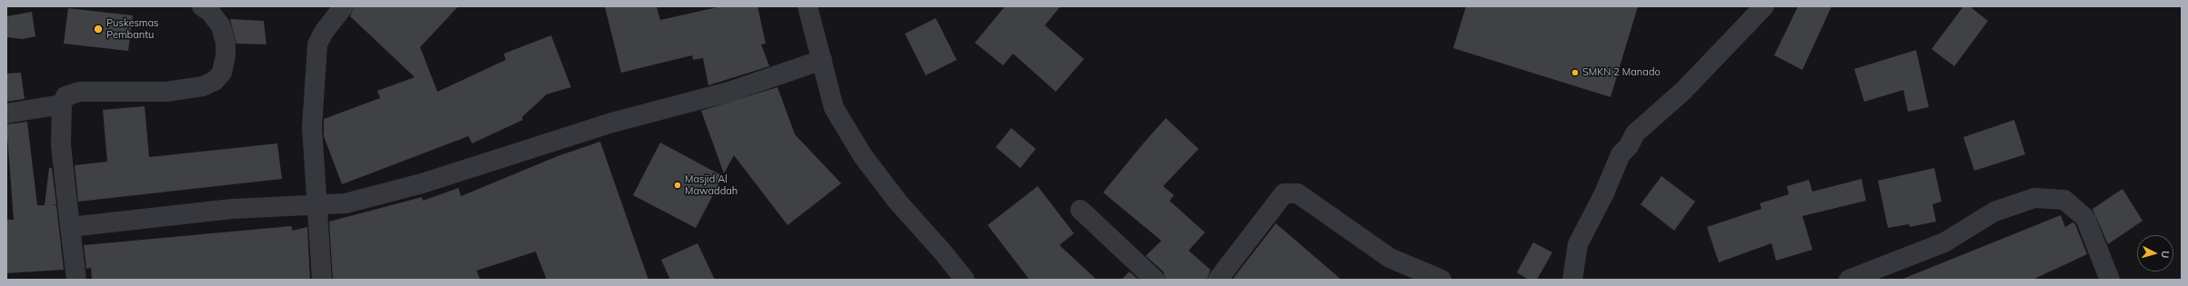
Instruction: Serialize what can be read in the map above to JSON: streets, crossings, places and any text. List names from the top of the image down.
{
  "places": ["Puskesmas Pembantu", "SMKN 2 Manado", "Masjid Al Mawaddah"],
  "north": "right"
}
